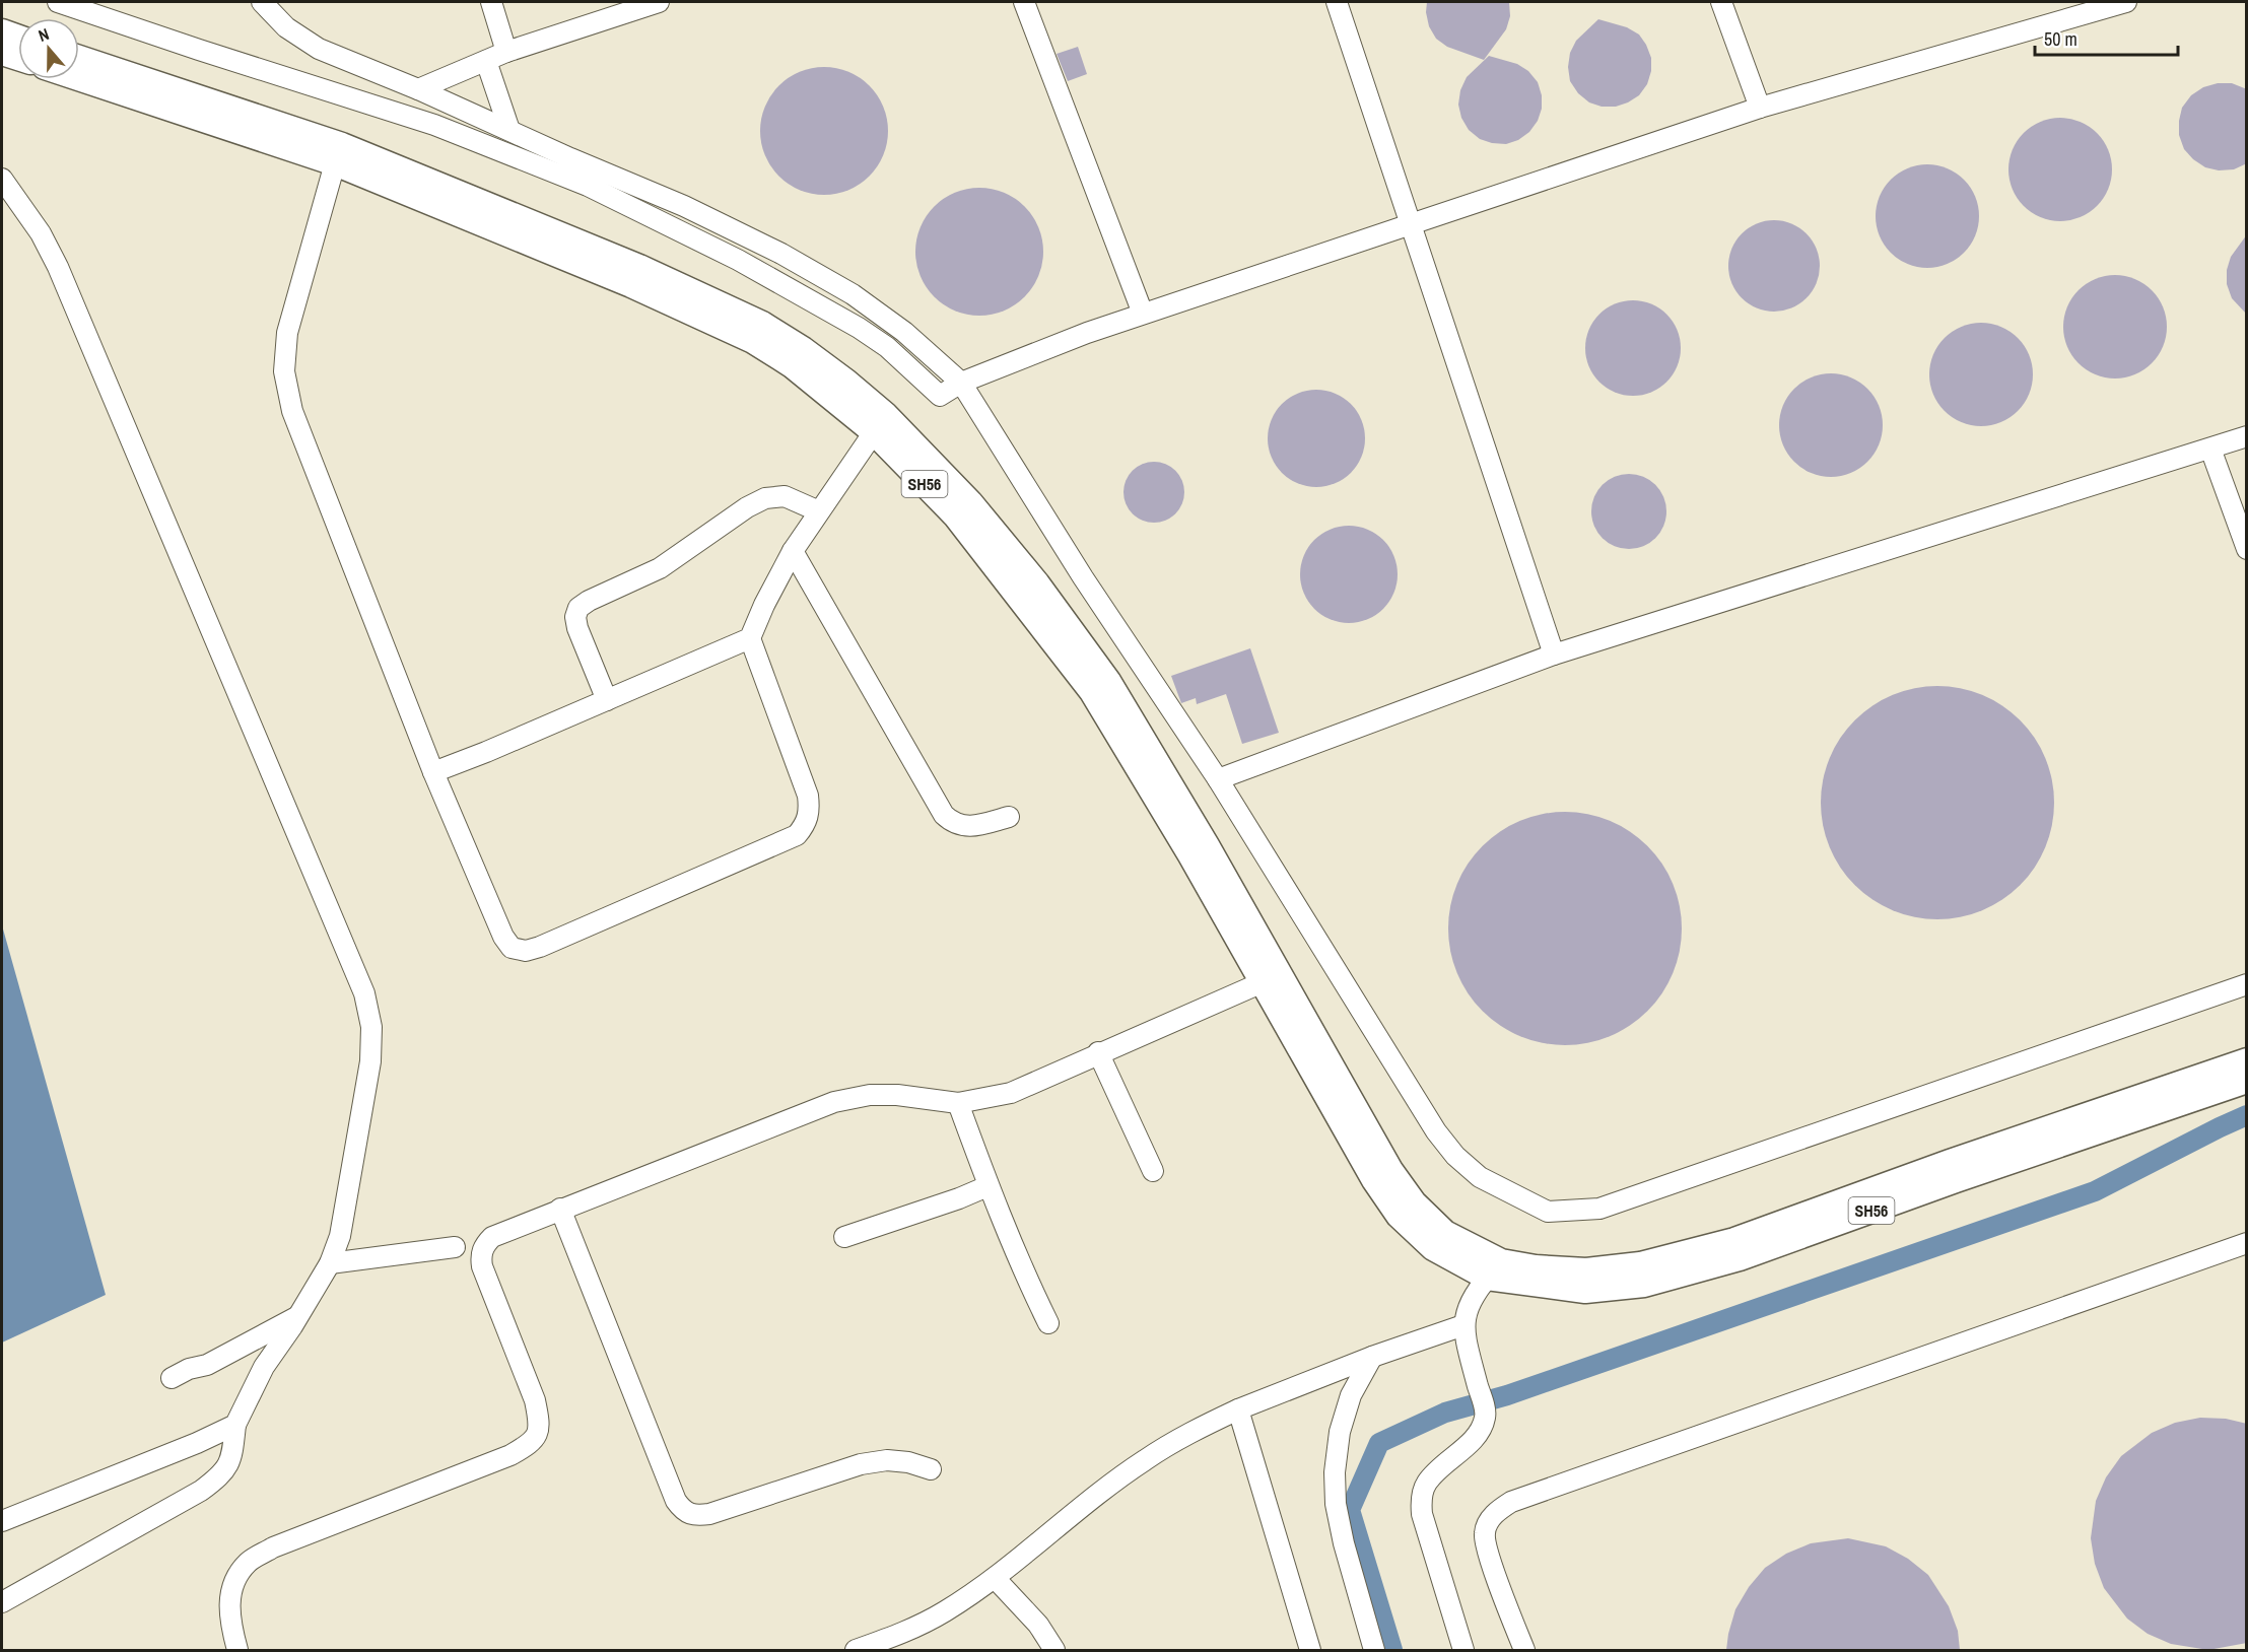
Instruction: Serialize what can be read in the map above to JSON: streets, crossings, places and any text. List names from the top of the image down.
{
  "streets": {
    "main road": ["SH56"]
  },
  "scale_bar": "50 m",
  "north": "top"
}
